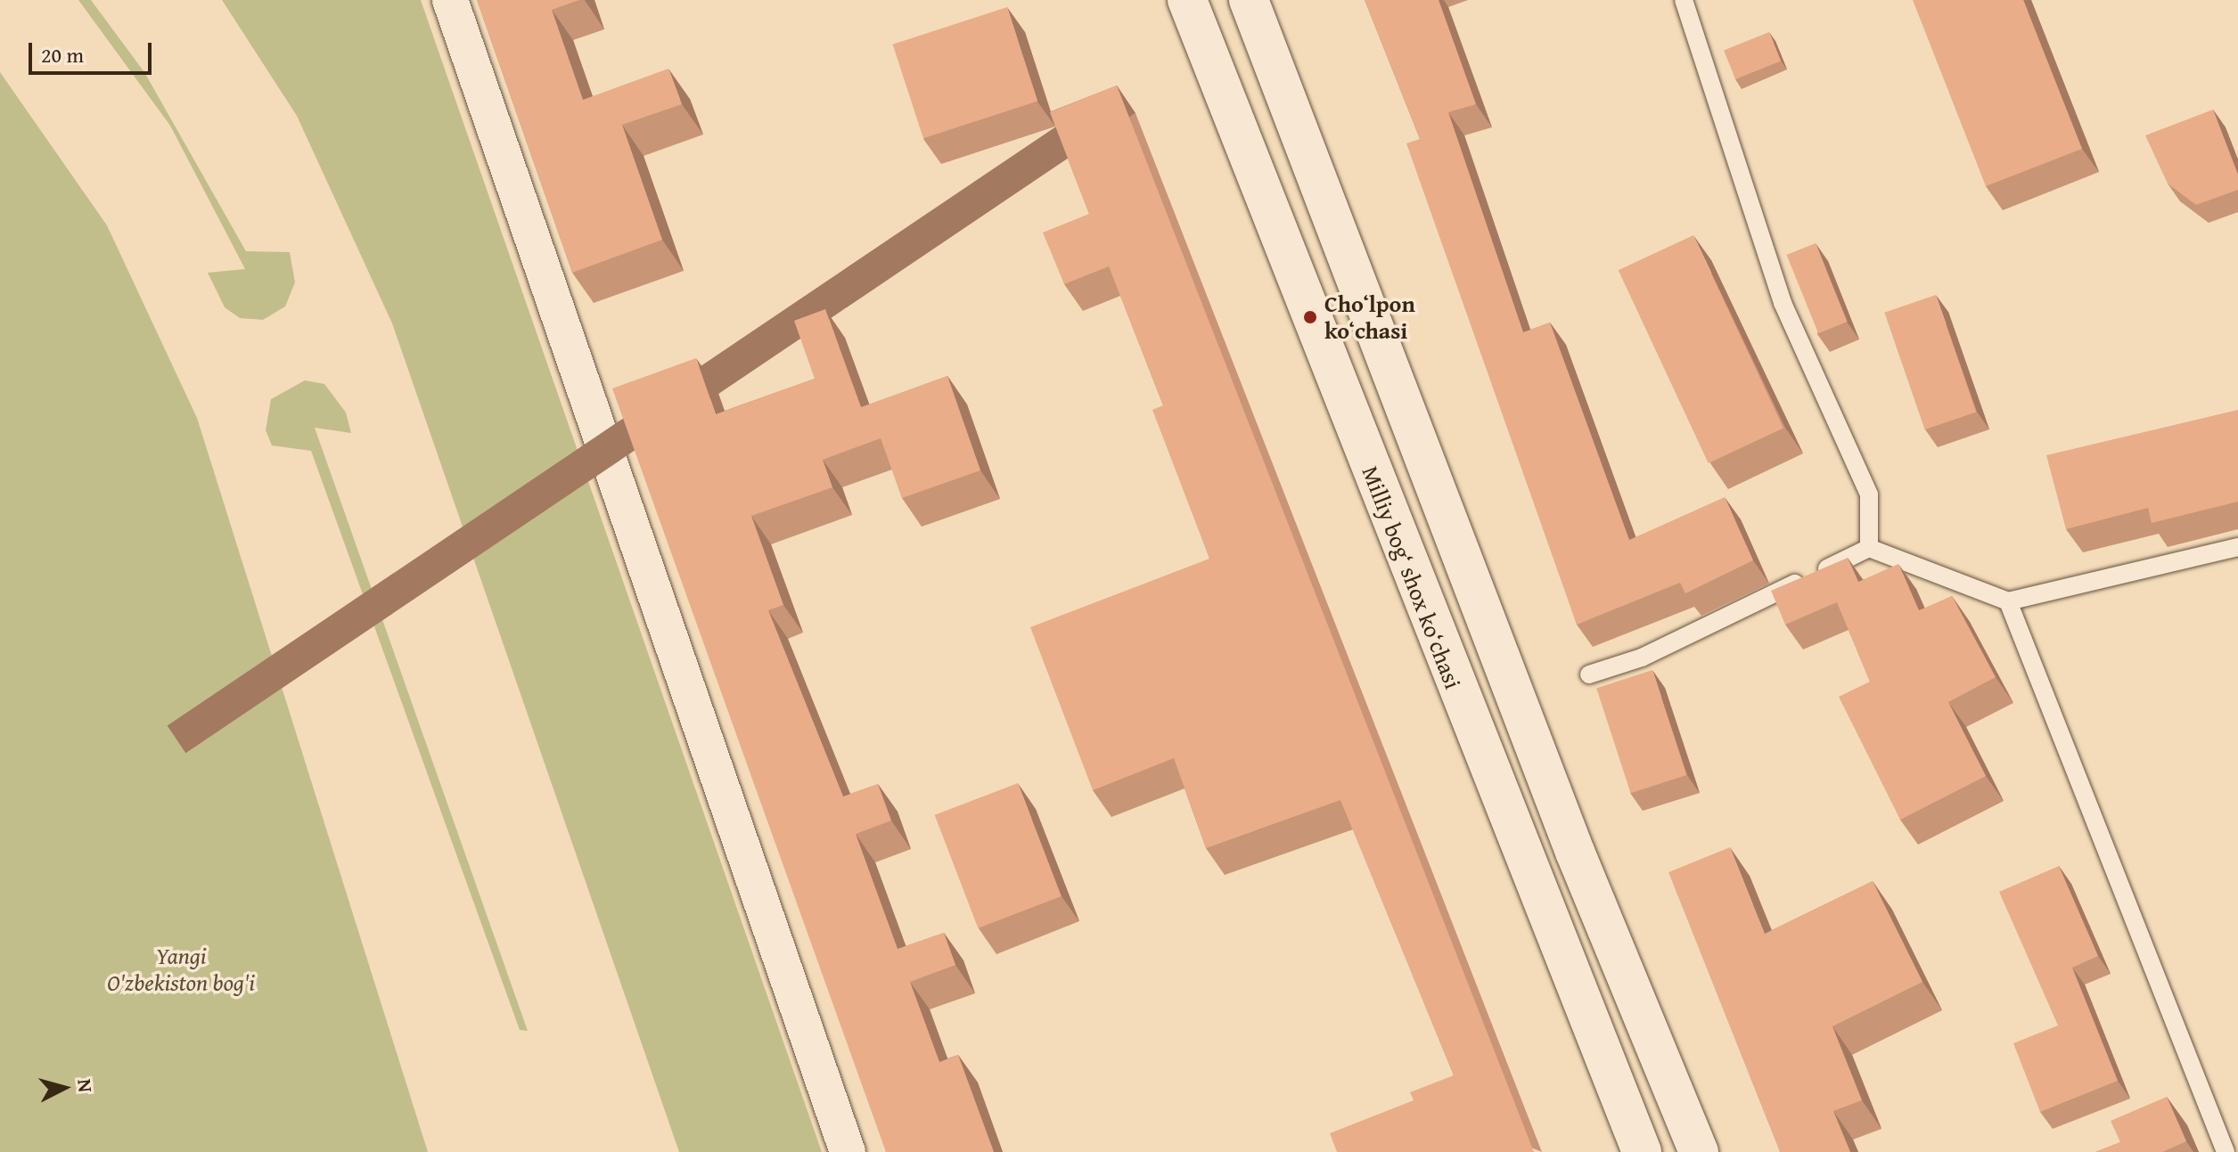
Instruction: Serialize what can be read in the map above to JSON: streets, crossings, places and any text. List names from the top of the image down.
{
  "streets": {
    "main road": ["Milliy bog‘ shox ko‘chasi"]
  },
  "parks": ["Yangi O'zbekiston bog'i"],
  "places": ["Choʻlpon koʻchasi"],
  "scale_bar": "20 m",
  "north": "right"
}
